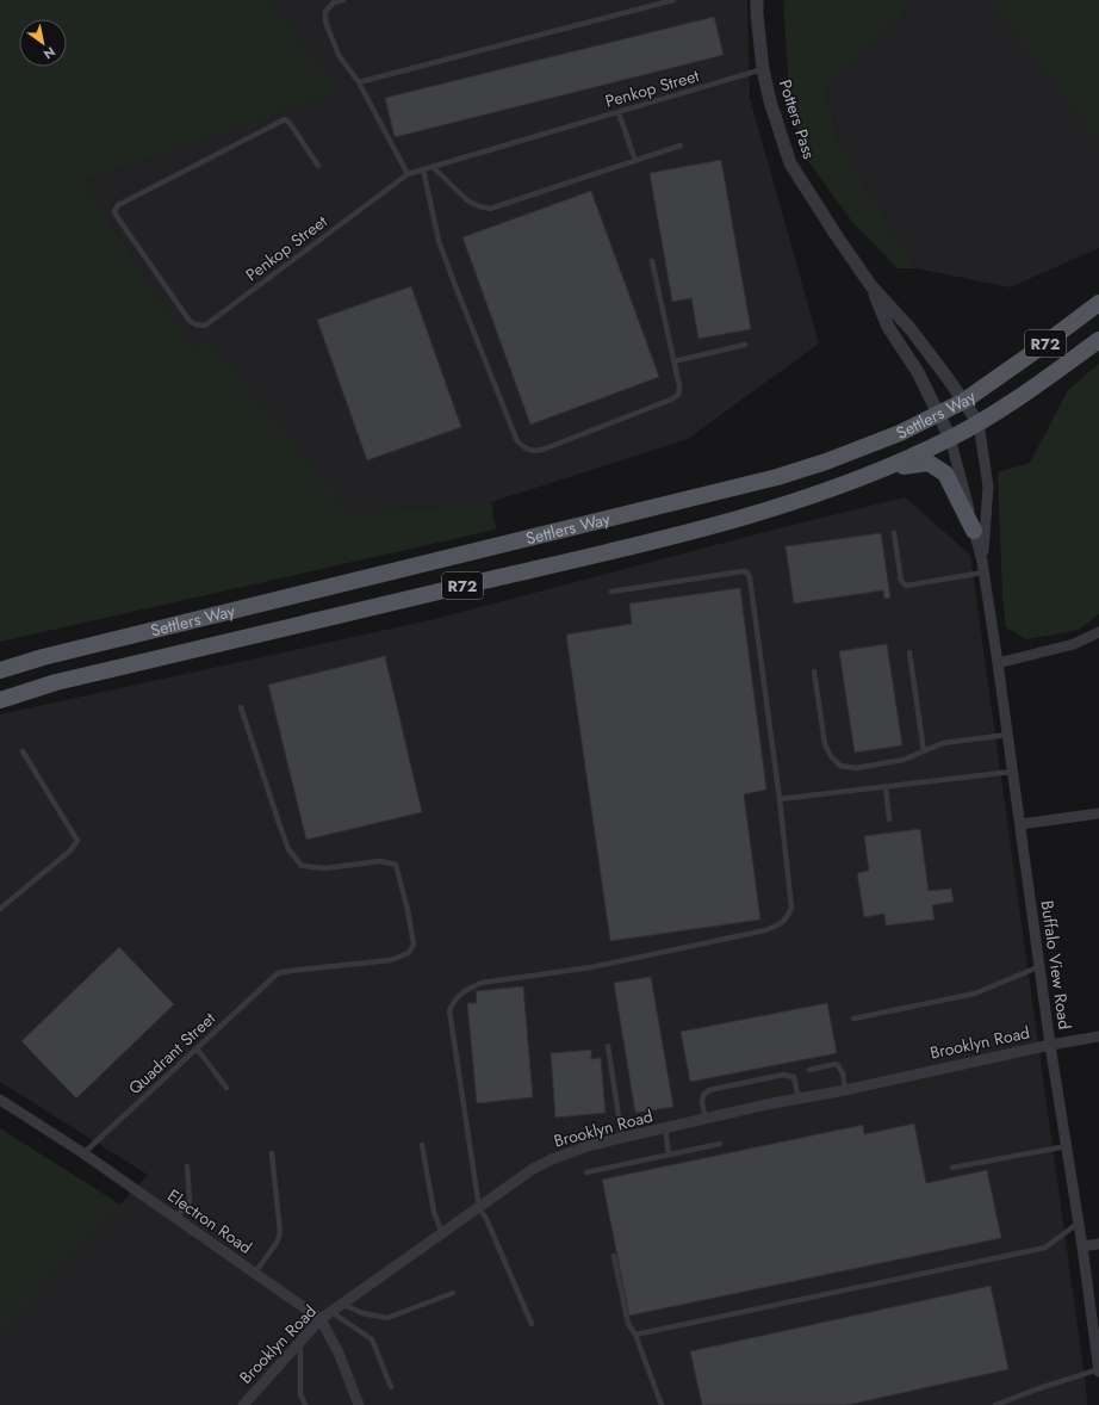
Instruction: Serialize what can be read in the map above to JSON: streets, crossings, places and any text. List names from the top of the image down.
{
  "streets": {
    "main road": ["R72", "Settlers Way"],
    "street": [
      "Potters Pass",
      "Buffalo View Road",
      "Brooklyn Road",
      "Electron Road"
    ],
    "lane": ["Penkop Street", "Quadrant Street"]
  },
  "crossings": [
    ["Penkop Street", "Potters Pass"],
    ["Potters Pass", "Settlers Way"],
    ["Potters Pass", "Buffalo View Road"],
    ["Settlers Way", "Buffalo View Road"],
    ["Buffalo View Road", "Brooklyn Road"],
    ["Brooklyn Road", "Electron Road"],
    ["Quadrant Street", "Electron Road"]
  ],
  "north": "bottom right"
}
